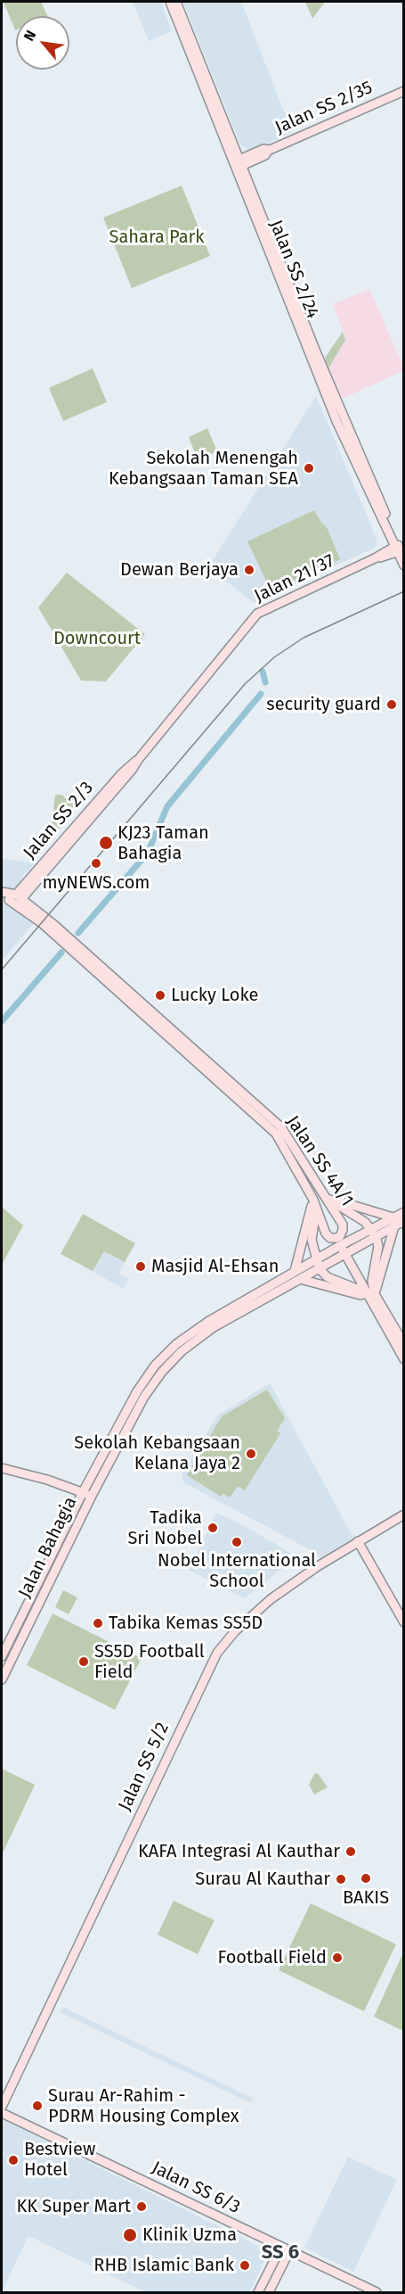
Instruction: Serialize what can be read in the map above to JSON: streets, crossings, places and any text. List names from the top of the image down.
{
  "streets": {
    "main road": [
      "Jalan SS 2/35",
      "Jalan SS 2/24",
      "Jalan 21/37",
      "Jalan SS 2/3",
      "Jalan SS 4A/1",
      "Jalan Bahagia",
      "Jalan SS 5/2",
      "Jalan SS 6/3"
    ]
  },
  "crossings": [
    ["Jalan SS 2/35", "Jalan SS 2/24"],
    ["Jalan SS 2/24", "Jalan 21/37"],
    ["Jalan 21/37", "Jalan SS 2/3"],
    ["Jalan SS 2/3", "Jalan SS 4A/1"]
  ],
  "districts": ["SS 6"],
  "parks": ["Sahara Park", "Downcourt"],
  "places": [
    "Sekolah Menengah Kebangsaan Taman SEA",
    "Dewan Berjaya",
    "security guard",
    "KJ23 Taman Bahagia",
    "myNEWS.com",
    "Lucky Loke",
    "Masjid Al-Ehsan",
    "Sekolah Kebangsaan Kelana Jaya 2",
    "Tadika Sri Nobel",
    "Nobel International School",
    "Tabika Kemas SS5D",
    "SS5D Football Field",
    "KAFA Integrasi Al Kauthar",
    "BAKIS",
    "Surau Al Kauthar",
    "Football Field",
    "Surau Ar-Rahim - PDRM Housing Complex",
    "Bestview Hotel",
    "KK Super Mart",
    "Klinik Uzma",
    "RHB Islamic Bank"
  ],
  "north": "top left"
}
